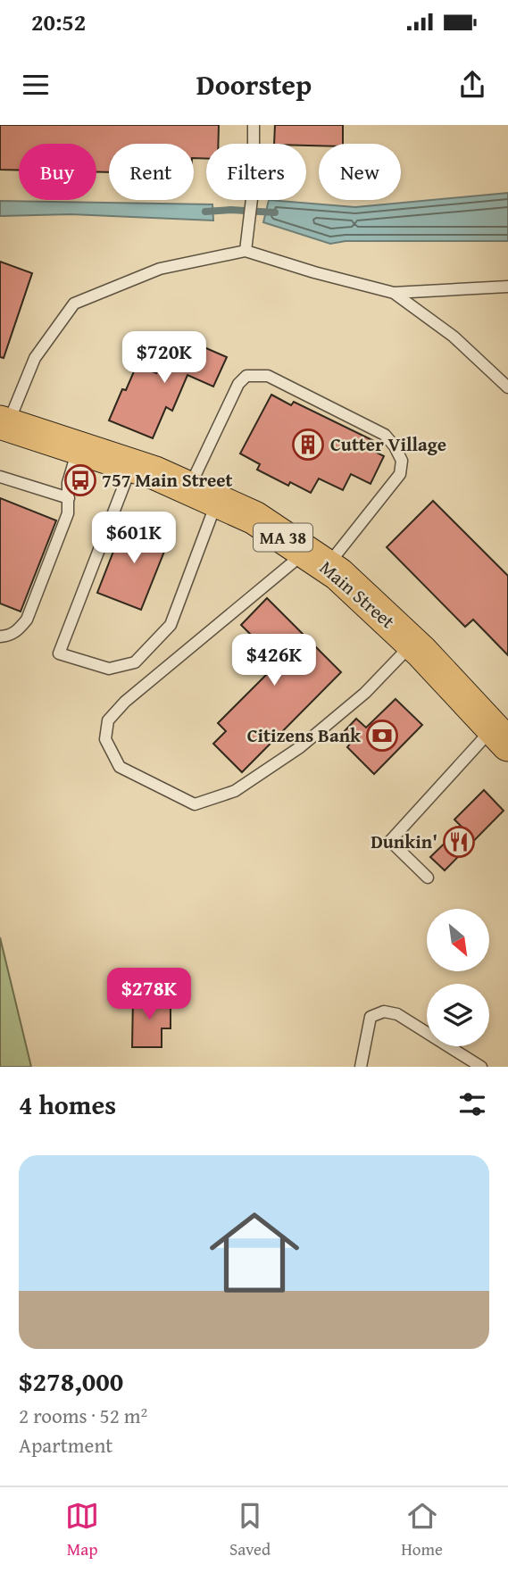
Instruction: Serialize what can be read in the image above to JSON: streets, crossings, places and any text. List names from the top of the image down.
{
  "streets": {
    "main road": ["MA 38", "Main Street"]
  },
  "places": {
    "building": ["Cutter Village"],
    "bus stop": ["757 Main Street"],
    "bank": ["Citizens Bank"],
    "restaurant": ["Dunkin'"]
  },
  "north": "bottom right",
  "page": {
    "status": "20:52",
    "header": "Doorstep",
    "chip": [
      "Buy",
      "Rent",
      "Filters",
      "New"
    ],
    "price": [
      "$720K",
      "$601K",
      "$426K",
      "$278K"
    ],
    "heading": "4 homes",
    "list": [
      {
        "name": "$278,000",
        "note": "2 rooms · 52 m² · Apartment"
      }
    ],
    "tabs": ["Map", "Saved", "Home"]
  }
}
